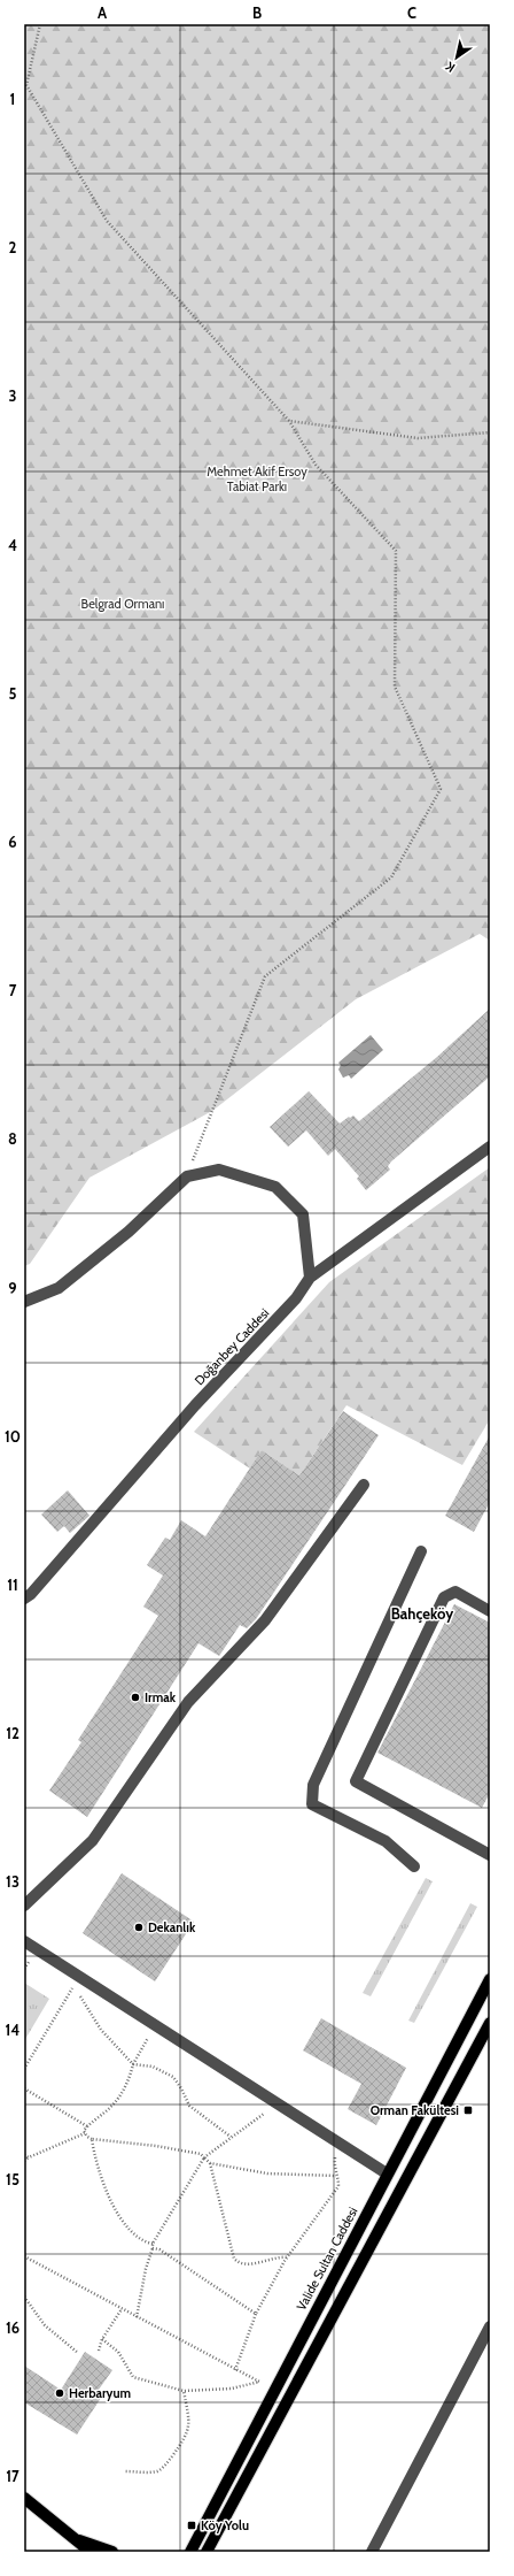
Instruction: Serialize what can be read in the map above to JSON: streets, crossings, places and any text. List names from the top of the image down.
{
  "streets": {
    "main road": ["Valide Sultan Caddesi"],
    "street": ["Doğanbey Caddesi"]
  },
  "districts": ["Bahçeköy"],
  "parks": ["Mehmet Akif Ersoy Tabiat Parkı", "Belgrad Ormanı"],
  "places": {
    "other": ["Irmak", "Dekanlık", "Herbaryum"],
    "transit": ["Orman Fakültesi", "Köy Yolu"]
  },
  "north": "bottom left",
  "grid": {
    "columns": ["A", "B", "C"],
    "rows": [
      "1",
      "2",
      "3",
      "4",
      "5",
      "6",
      "7",
      "8",
      "9",
      "10",
      "11",
      "12",
      "13",
      "14",
      "15",
      "16",
      "17"
    ]
  }
}
